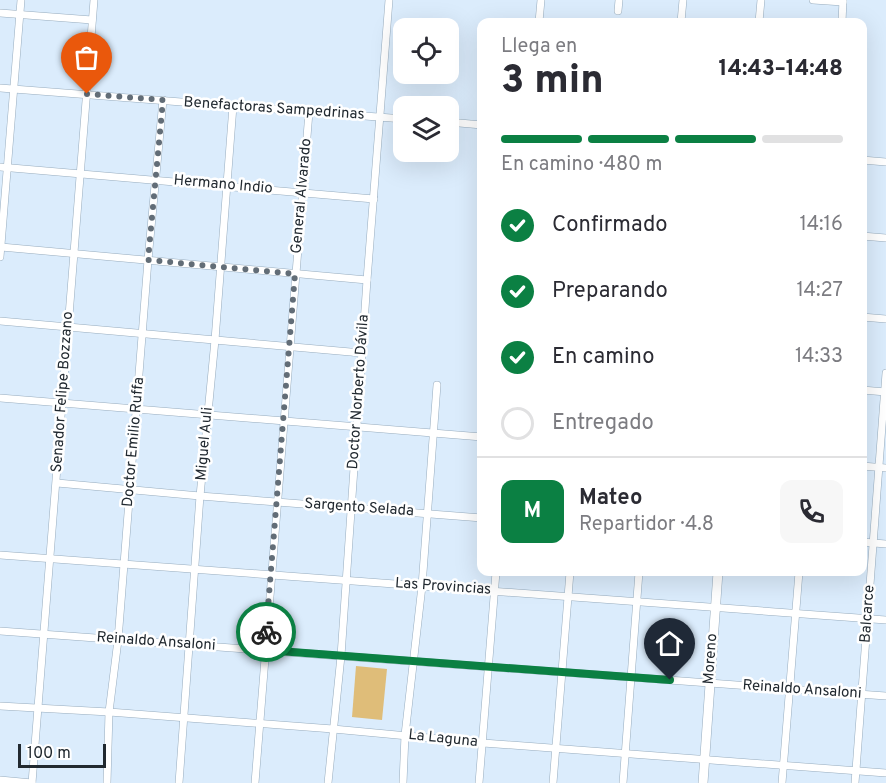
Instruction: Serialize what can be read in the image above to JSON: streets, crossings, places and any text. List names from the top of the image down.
{
  "streets": {
    "street": [
      "Benefactoras Sampedrinas",
      "Hermano Indio",
      "General Alvarado",
      "Senador Felipe Bozzano",
      "Doctor Norberto Dávila",
      "Doctor Emilio Ruffa",
      "Miguel Auli",
      "Sargento Selada",
      "Las Provincias",
      "Balcarce",
      "Reinaldo Ansaloni",
      "Moreno",
      "La Laguna"
    ]
  },
  "crossings": [
    ["Benefactoras Sampedrinas", "General Alvarado"],
    ["Benefactoras Sampedrinas", "Senador Felipe Bozzano"],
    ["Benefactoras Sampedrinas", "Doctor Norberto Dávila"],
    ["Benefactoras Sampedrinas", "Doctor Emilio Ruffa"],
    ["Benefactoras Sampedrinas", "Miguel Auli"],
    ["Hermano Indio", "General Alvarado"],
    ["Hermano Indio", "Senador Felipe Bozzano"],
    ["Hermano Indio", "Doctor Norberto Dávila"],
    ["Hermano Indio", "Doctor Emilio Ruffa"],
    ["Hermano Indio", "Miguel Auli"],
    ["General Alvarado", "Sargento Selada"],
    ["General Alvarado", "Las Provincias"],
    ["General Alvarado", "Reinaldo Ansaloni"],
    ["General Alvarado", "La Laguna"],
    ["Senador Felipe Bozzano", "Sargento Selada"],
    ["Senador Felipe Bozzano", "Las Provincias"],
    ["Senador Felipe Bozzano", "Reinaldo Ansaloni"],
    ["Senador Felipe Bozzano", "La Laguna"],
    ["Doctor Norberto Dávila", "Sargento Selada"],
    ["Doctor Norberto Dávila", "Las Provincias"],
    ["Doctor Norberto Dávila", "Reinaldo Ansaloni"],
    ["Doctor Norberto Dávila", "La Laguna"],
    ["Doctor Emilio Ruffa", "Sargento Selada"],
    ["Doctor Emilio Ruffa", "Las Provincias"],
    ["Doctor Emilio Ruffa", "Reinaldo Ansaloni"],
    ["Doctor Emilio Ruffa", "La Laguna"],
    ["Miguel Auli", "Sargento Selada"],
    ["Miguel Auli", "Las Provincias"],
    ["Miguel Auli", "Reinaldo Ansaloni"],
    ["Miguel Auli", "La Laguna"],
    ["Las Provincias", "Balcarce"],
    ["Las Provincias", "Moreno"],
    ["Balcarce", "Reinaldo Ansaloni"],
    ["Balcarce", "La Laguna"],
    ["Reinaldo Ansaloni", "Moreno"],
    ["Moreno", "La Laguna"]
  ],
  "scale_bar": "100 m",
  "page": {
    "heading": ["3 min", "Llega en", "14:43–14:48"],
    "panel": ["Mateo", "Repartidor · 4.8"],
    "bar": "En camino · 480 m",
    "list": [
      ["Confirmado", "14:16"],
      ["Preparando", "14:27"],
      ["En camino", "14:33"],
      "Entregado"
    ],
    "round": "M",
    "scale": "100 m"
  }
}
